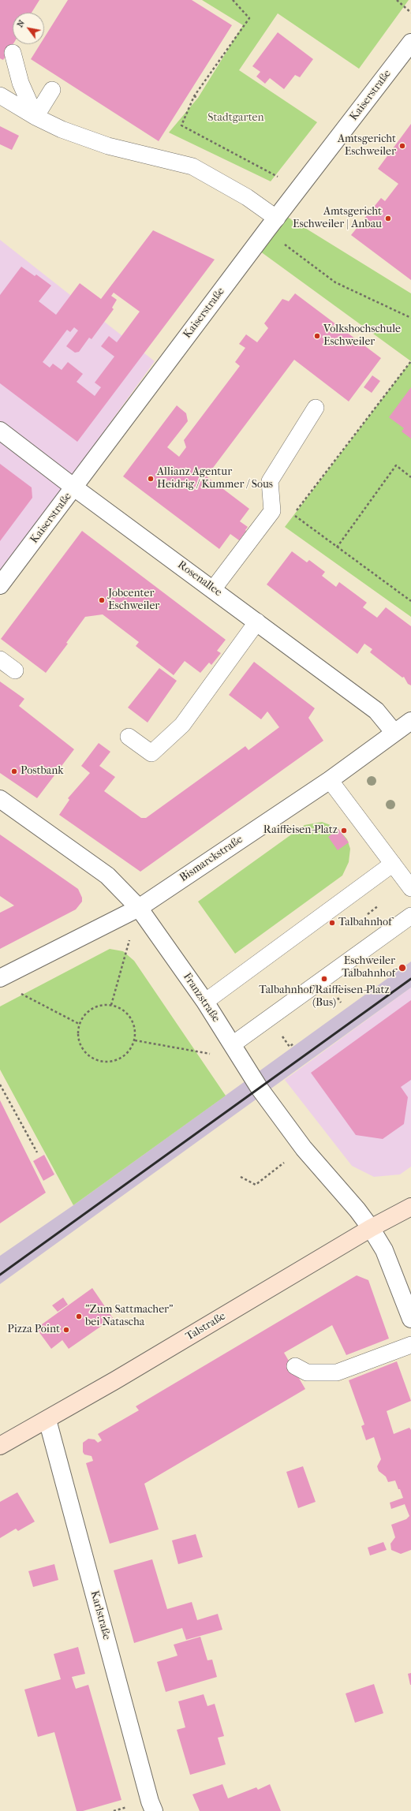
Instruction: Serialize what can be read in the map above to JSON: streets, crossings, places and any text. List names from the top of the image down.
{
  "streets": {
    "main road": ["Talstraße"],
    "street": [
      "Kaiserstraße",
      "Rosenallee",
      "Bismarckstraße",
      "Franzstraße",
      "Karlstraße"
    ]
  },
  "crossings": [
    ["Kaiserstraße", "Rosenallee"],
    ["Rosenallee", "Bismarckstraße"],
    ["Bismarckstraße", "Franzstraße"],
    ["Franzstraße", "Talstraße"],
    ["Talstraße", "Karlstraße"]
  ],
  "parks": ["Stadtgarten"],
  "places": [
    "Amtsgericht Eschweiler",
    "Amtsgericht Eschweiler | Anbau",
    "Volkshochschule Eschweiler",
    "Allianz Agentur Heidrig / Kummer / Sous",
    "Jobcenter Eschweiler",
    "Postbank",
    "Raiffeisen-Platz",
    "Talbahnhof",
    "Eschweiler Talbahnhof",
    "Talbahnhof/Raiffeisen-Platz (Bus)",
    "\"Zum Sattmacher\" bei Natascha",
    "Pizza Point"
  ],
  "north": "top left"
}
